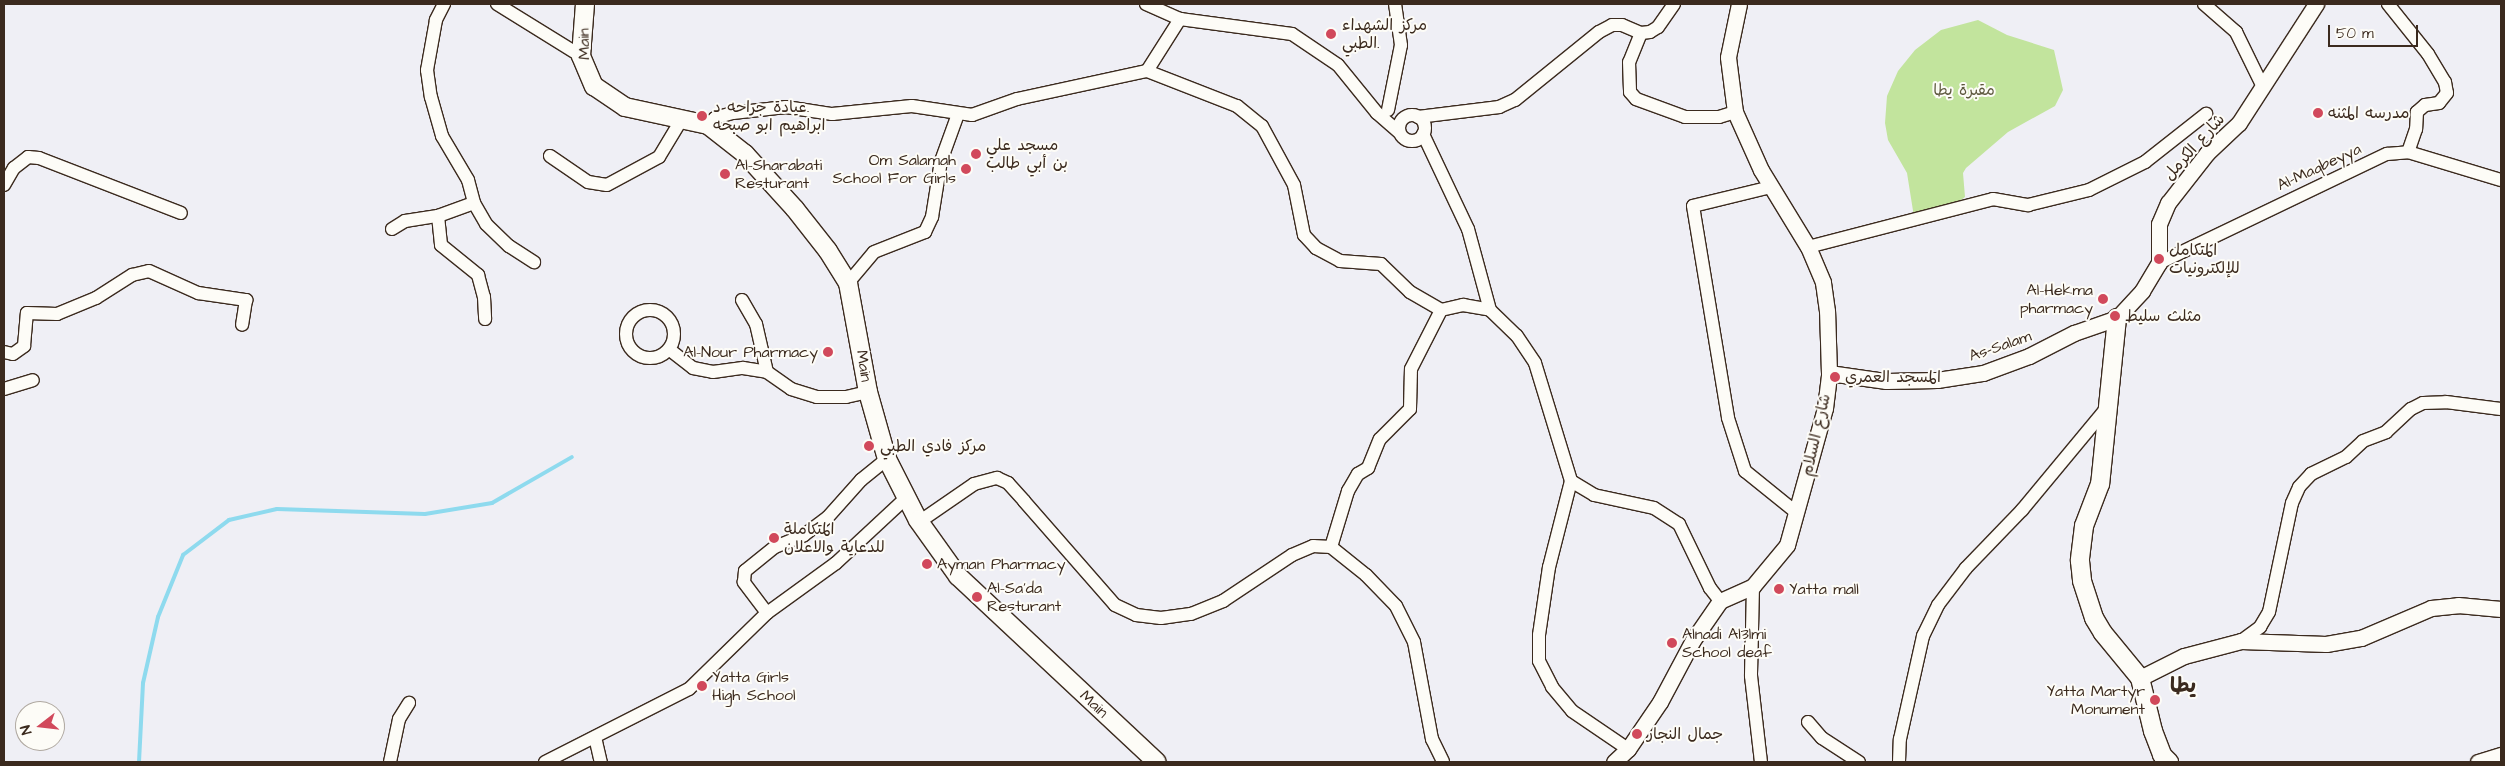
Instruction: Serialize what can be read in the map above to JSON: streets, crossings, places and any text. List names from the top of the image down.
{
  "streets": {
    "main road": ["Main"],
    "street": [
      "شارع الكرمل",
      "Al-Maqbeyya",
      "As-Salam",
      "شارع السلام"
    ]
  },
  "crossings": [
    ["شارع الكرمل", "Al-Maqbeyya"],
    ["As-Salam", "شارع السلام"]
  ],
  "districts": ["يطا"],
  "parks": ["مقبرة يطا"],
  "places": [
    "مركز الشهداء الطبي.",
    "مدرسه المثنه",
    "عيادة جراحه د. ابراهيم ابو صبحه",
    "مسجد علي بن أبي طالب",
    "Om Salamah School For Girls",
    "Al-Sharabati Resturant",
    "المتكامل للإلكترونيات",
    "Al-Hekma pharmacy",
    "مثلث سليط",
    "Al-Nour Pharmacy",
    "المسجد العمري",
    "مركز فادي الطبي",
    "المتكاملة للدعاية والاعلان",
    "Ayman Pharmacy",
    "Yatta mall",
    "Al-Sa'da Resturant",
    "Alnadi Al3lmi School deaf",
    "Yatta Girls High School",
    "Yatta Martyr Monument",
    "جمال النجار"
  ],
  "scale_bar": "50 m",
  "north": "left"
}
